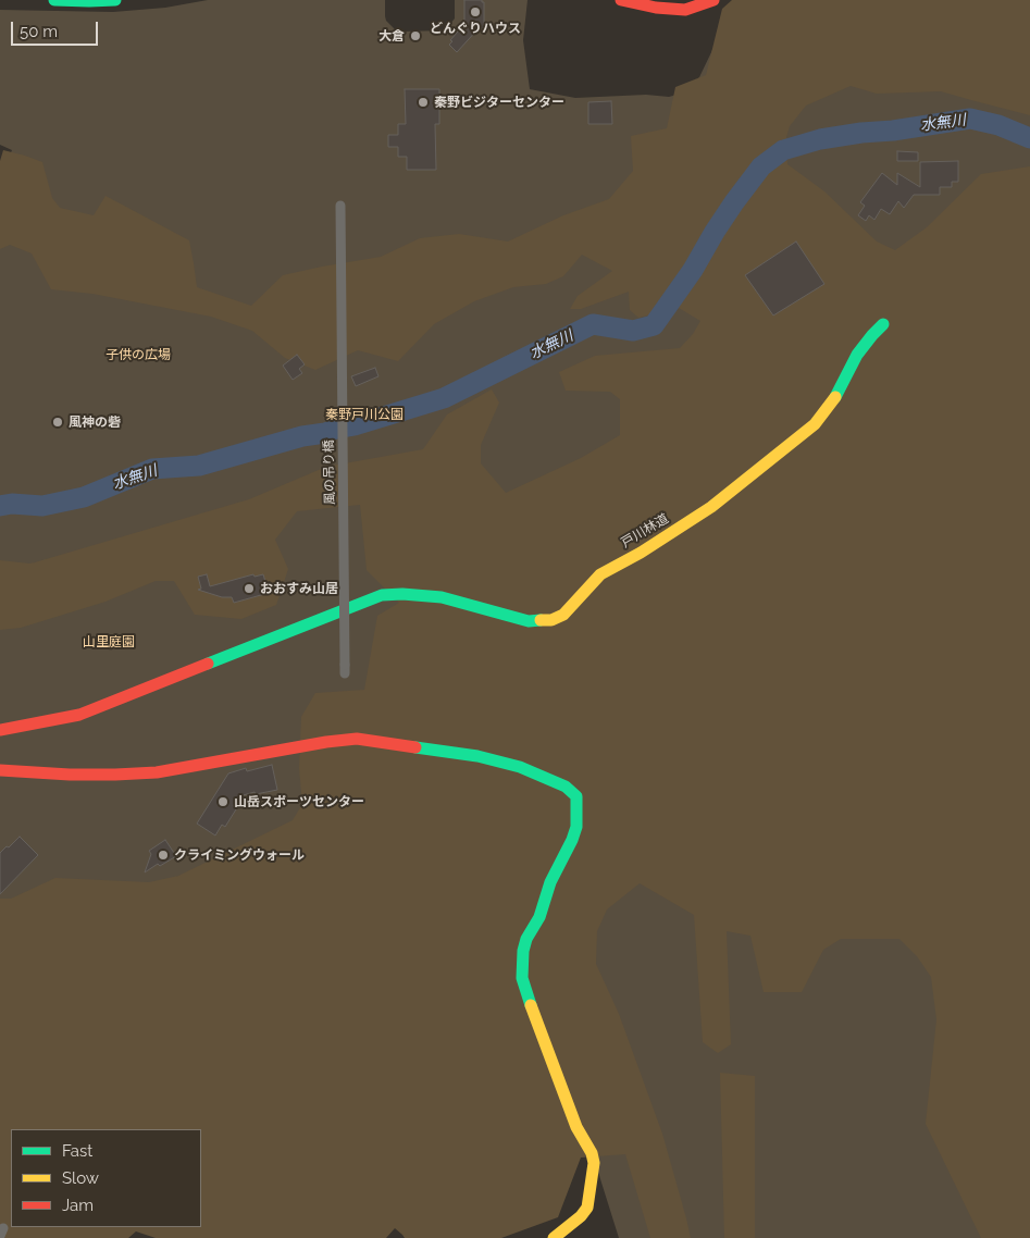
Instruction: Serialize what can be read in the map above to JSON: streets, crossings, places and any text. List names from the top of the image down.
{
  "streets": {
    "street": ["風の吊り橋", "戸川林道"]
  },
  "water": ["水無川"],
  "parks": ["子供の広場", "秦野戸川公園", "山里庭園"],
  "places": [
    "どんぐりハウス",
    "大倉",
    "秦野ビジターセンター",
    "風神の砦",
    "おおすみ山居",
    "山岳スポーツセンター",
    "クライミングウォール"
  ],
  "legend": ["Fast", "Slow", "Jam"],
  "scale_bar": "50 m"
}
